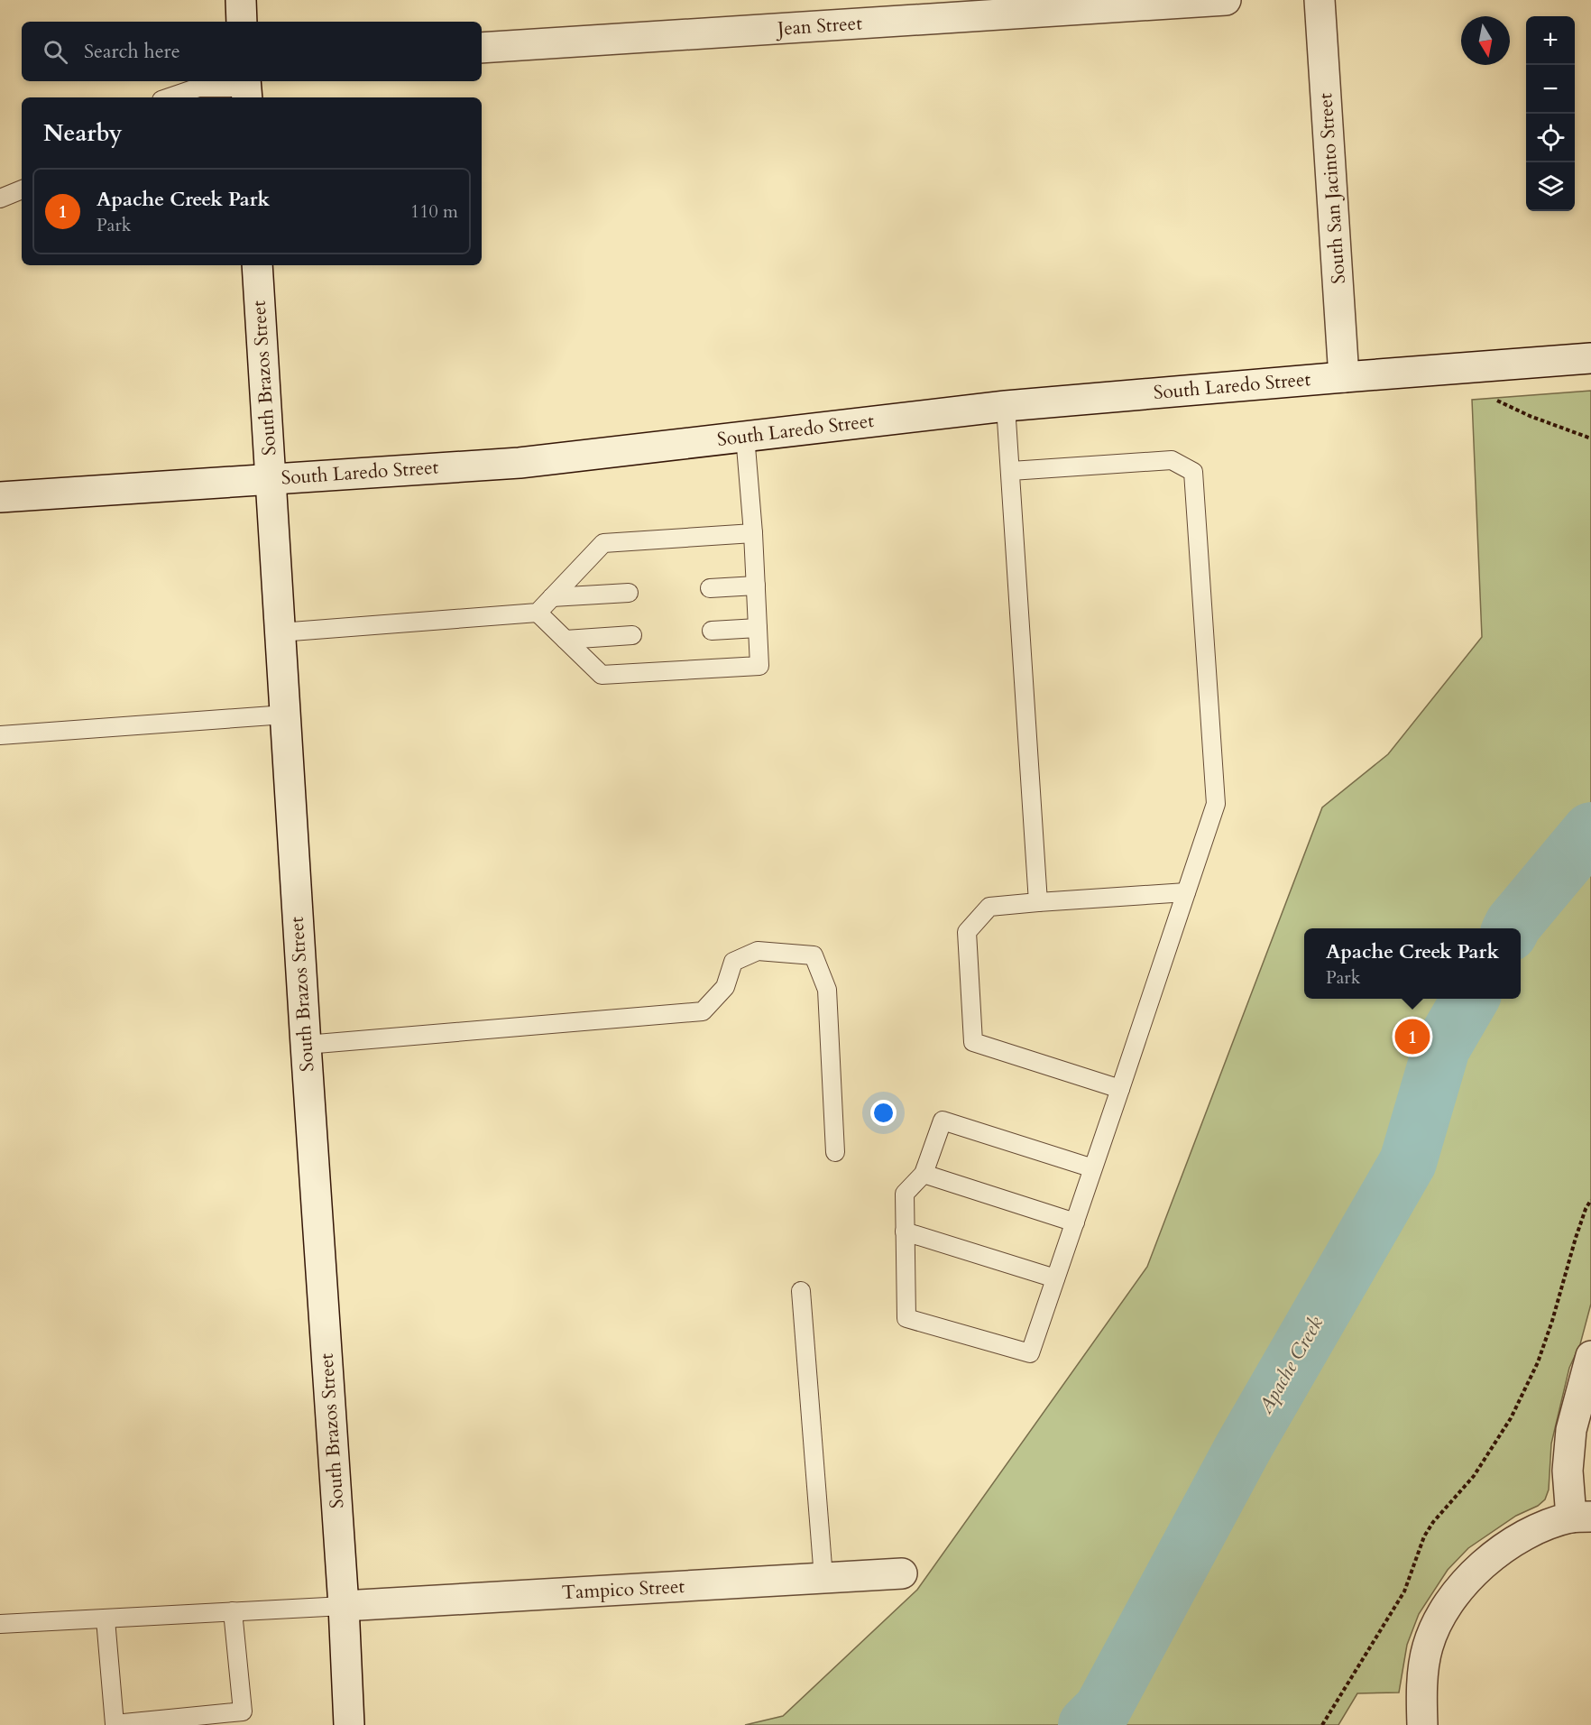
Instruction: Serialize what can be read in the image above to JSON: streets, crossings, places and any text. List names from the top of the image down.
{
  "streets": {
    "street": [
      "Jean Street",
      "South San Jacinto Street",
      "South Brazos Street",
      "South Laredo Street",
      "Tampico Street"
    ]
  },
  "crossings": [
    ["South San Jacinto Street", "South Laredo Street"],
    ["South Brazos Street", "South Laredo Street"],
    ["South Brazos Street", "Tampico Street"]
  ],
  "water": ["Apache Creek"],
  "north": "bottom",
  "page": {
    "map_buttons": ["+", "−"],
    "search": "Search here",
    "heading": "Nearby",
    "list": [
      {
        "mark": "1",
        "name": "Apache Creek Park",
        "note": "Park",
        "value": "110 m"
      }
    ],
    "popup": ["Apache Creek Park", "Park"],
    "pins": "1"
  }
}
